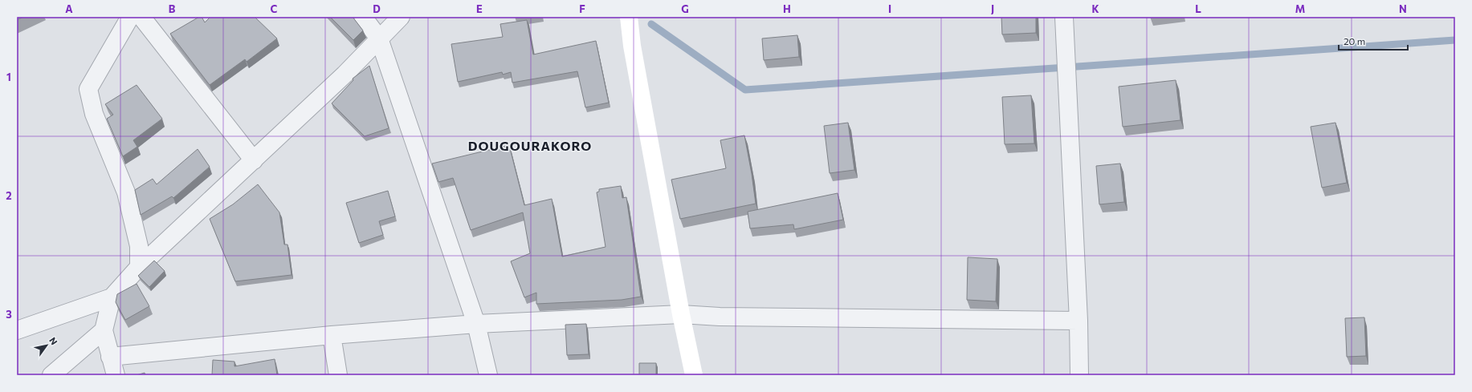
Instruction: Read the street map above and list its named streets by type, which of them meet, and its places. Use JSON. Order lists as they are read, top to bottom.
{
  "districts": ["DOUGOURAKORO"],
  "scale_bar": "20 m",
  "north": "top right",
  "grid": {
    "columns": [
      "A",
      "B",
      "C",
      "D",
      "E",
      "F",
      "G",
      "H",
      "I",
      "J",
      "K",
      "L",
      "M",
      "N"
    ],
    "rows": ["1", "2", "3"]
  }
}
